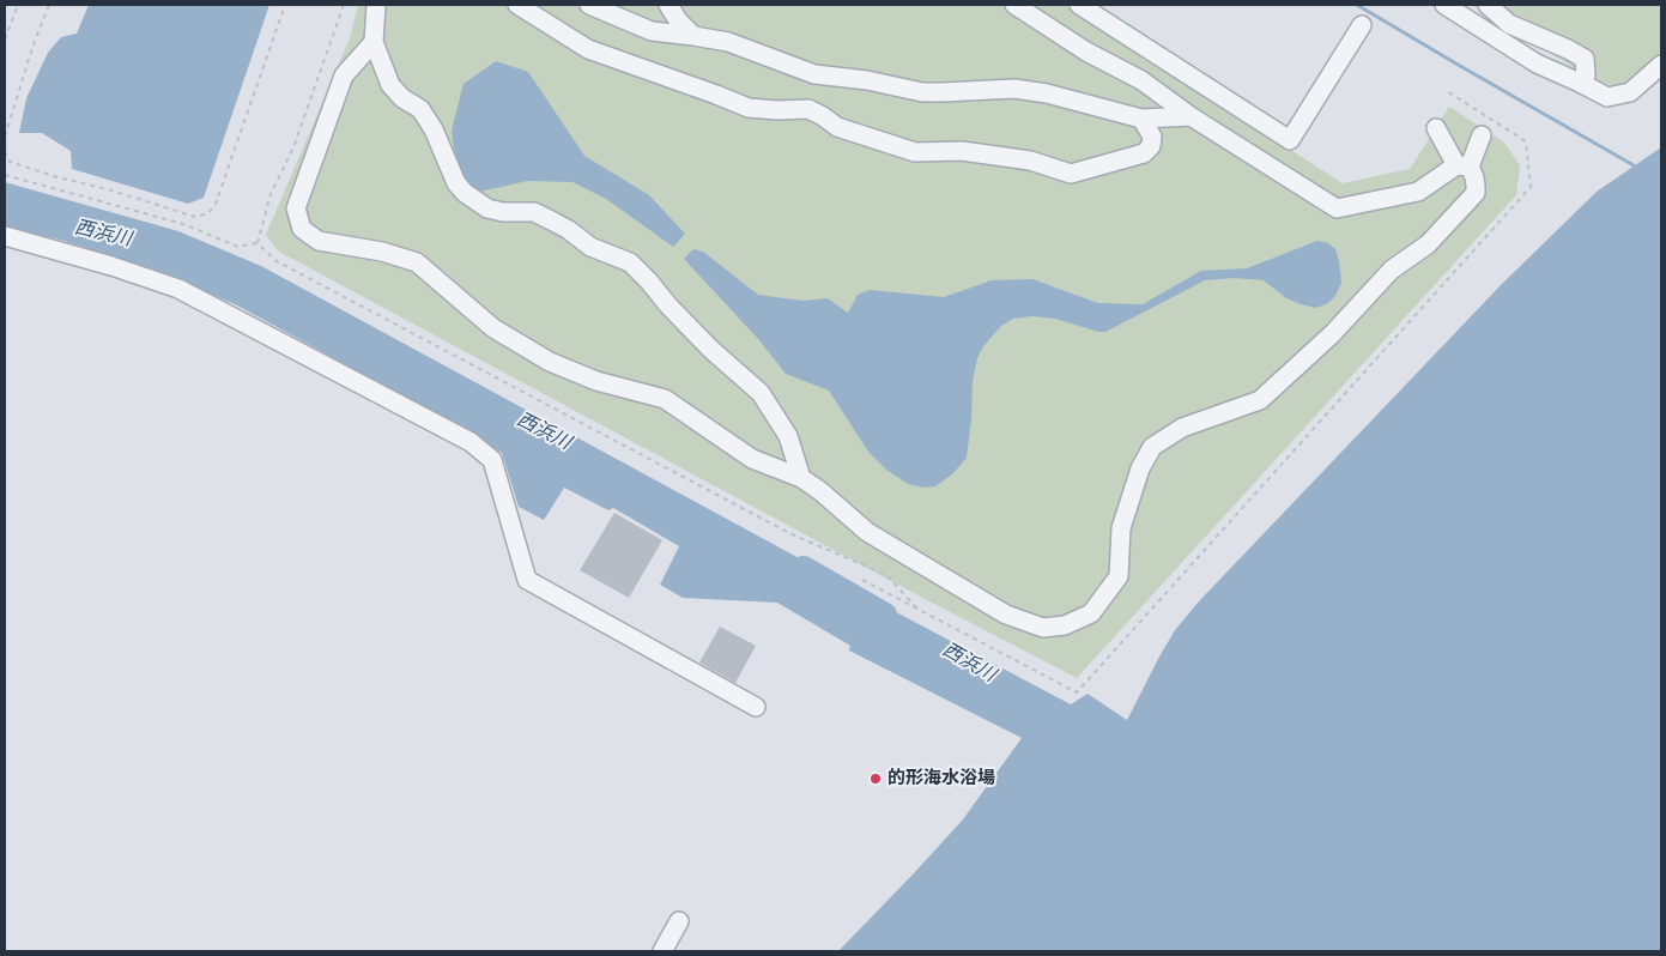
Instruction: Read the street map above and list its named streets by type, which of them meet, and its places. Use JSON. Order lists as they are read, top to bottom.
{
  "water": ["西浜川"],
  "places": ["的形海水浴場"]
}
